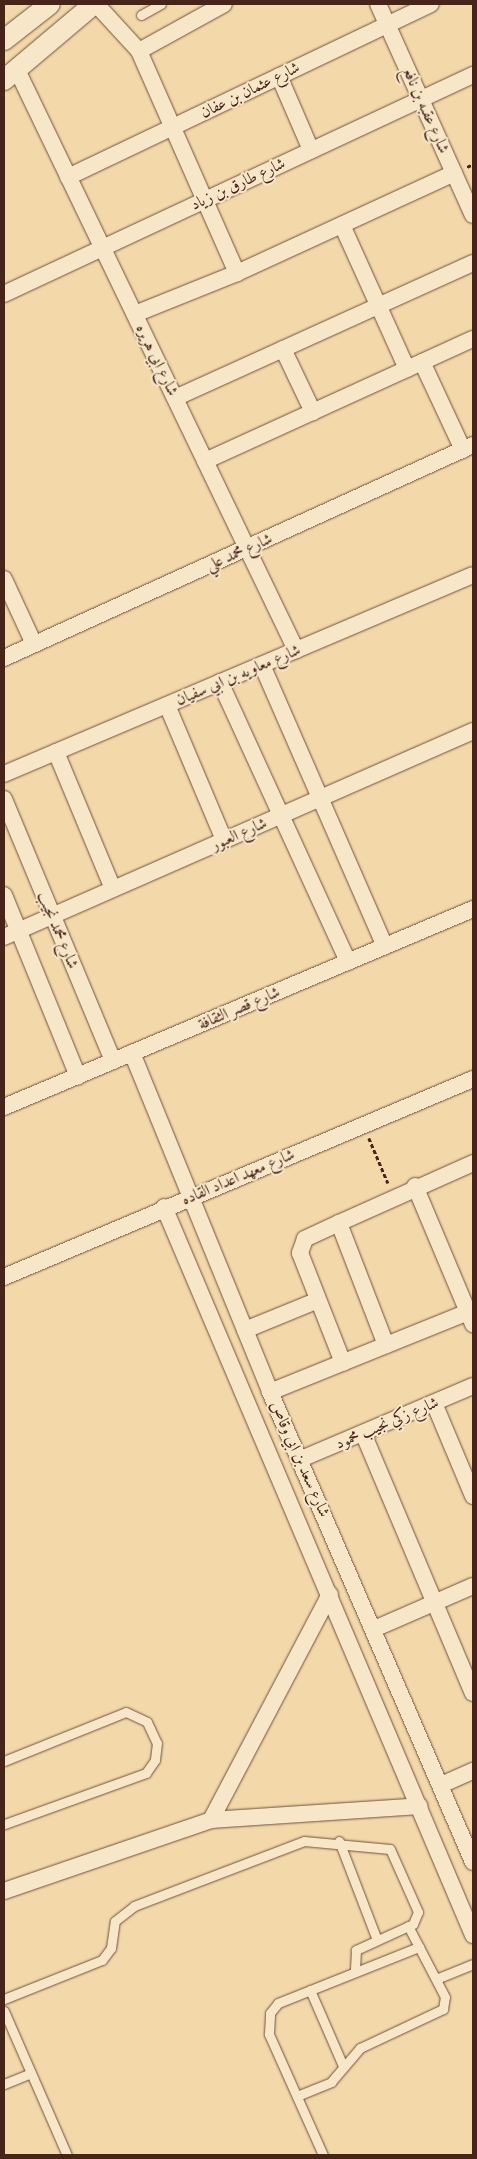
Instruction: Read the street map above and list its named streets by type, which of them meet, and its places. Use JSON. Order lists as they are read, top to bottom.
{
  "streets": {
    "street": [
      "شارع عثمان بن عفان",
      "شارع عقبه بن نافع",
      "شارع طارق بن زياد",
      "شارع ابي هريره",
      "شارع محمد علي",
      "شارع معاويه بن ابي سفيان",
      "شارع العبور",
      "شارع محمد نجيب",
      "شارع قصر الثقافة",
      "شارع معهد اعداد القاده",
      "شارع زكي نجيب محمود",
      "شارع سعد بن ابي وقاص"
    ]
  },
  "crossings": [
    ["شارع عثمان بن عفان", "شارع عقبه بن نافع"],
    ["شارع عثمان بن عفان", "شارع ابي هريره"],
    ["شارع عقبه بن نافع", "شارع طارق بن زياد"],
    ["شارع طارق بن زياد", "شارع ابي هريره"],
    ["شارع ابي هريره", "شارع محمد علي"],
    ["شارع ابي هريره", "شارع معاويه بن ابي سفيان"],
    ["شارع العبور", "شارع محمد نجيب"],
    ["شارع محمد نجيب", "شارع قصر الثقافة"],
    ["شارع قصر الثقافة", "شارع سعد بن ابي وقاص"],
    ["شارع معهد اعداد القاده", "شارع سعد بن ابي وقاص"],
    ["شارع زكي نجيب محمود", "شارع سعد بن ابي وقاص"]
  ]
}
